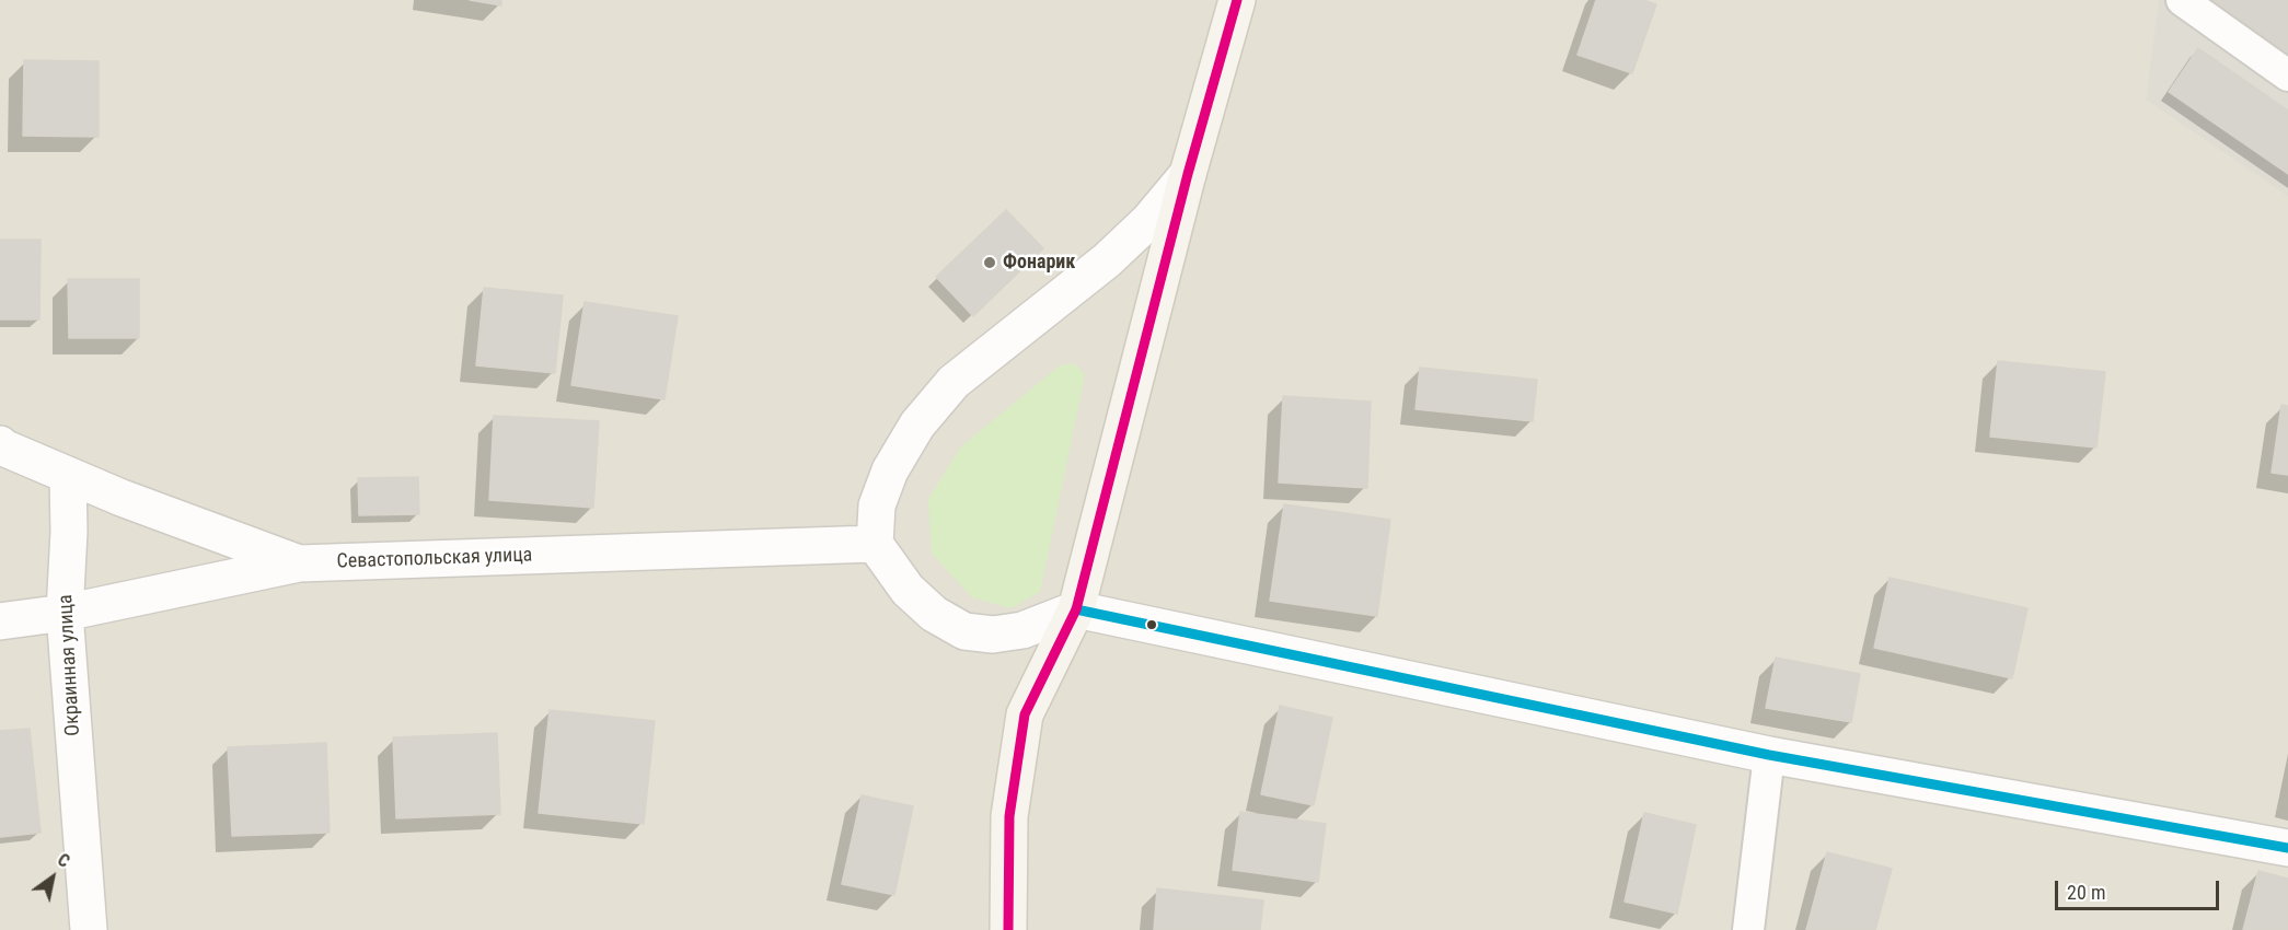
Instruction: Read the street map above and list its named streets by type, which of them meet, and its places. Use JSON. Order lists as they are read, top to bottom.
{
  "streets": {
    "street": ["Севастопольская улица", "Окраинная улица"]
  },
  "crossings": [
    ["Севастопольская улица", "Окраинная улица"]
  ],
  "places": ["Фонарик"],
  "scale_bar": "20 m",
  "north": "top right"
}
